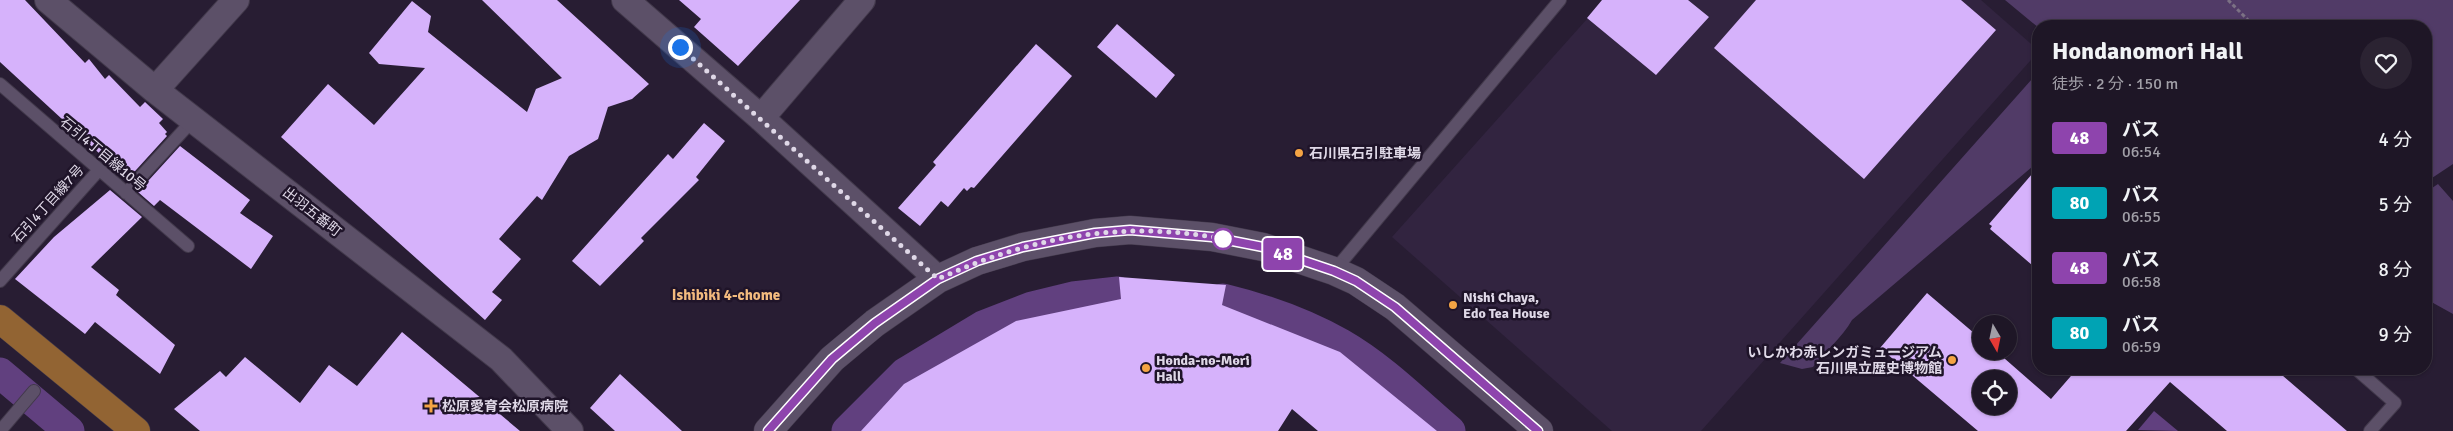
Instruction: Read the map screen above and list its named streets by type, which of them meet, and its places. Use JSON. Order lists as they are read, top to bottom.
{
  "streets": {
    "street": ["出羽五番町"],
    "lane": ["石引4丁目線10号", "石引4丁目線7号"]
  },
  "crossings": [
    ["石引4丁目線10号", "石引4丁目線7号"]
  ],
  "districts": ["Ishibiki 4-chome"],
  "places": {
    "other": [
      "石川県石引駐車場",
      "Nishi Chaya, Edo Tea House",
      "いしかわ赤レンガミュージアム 石川県立歴史博物館",
      "Honda-no-Mori Hall"
    ],
    "health": ["松原愛育会松原病院"]
  },
  "lines": ["bus line 48"],
  "north": "bottom",
  "page": {
    "on_map": "48",
    "heading": ["Hondanomori Hall", "徒歩 · 2 分 · 150 m"],
    "list": [
      {
        "mark": "48",
        "name": "バス",
        "note": "06:54",
        "value": "4 分"
      },
      {
        "mark": "80",
        "name": "バス",
        "note": "06:55",
        "value": "5 分"
      },
      {
        "mark": "48",
        "name": "バス",
        "note": "06:58",
        "value": "8 分"
      },
      {
        "mark": "80",
        "name": "バス",
        "note": "06:59",
        "value": "9 分"
      }
    ]
  }
}
